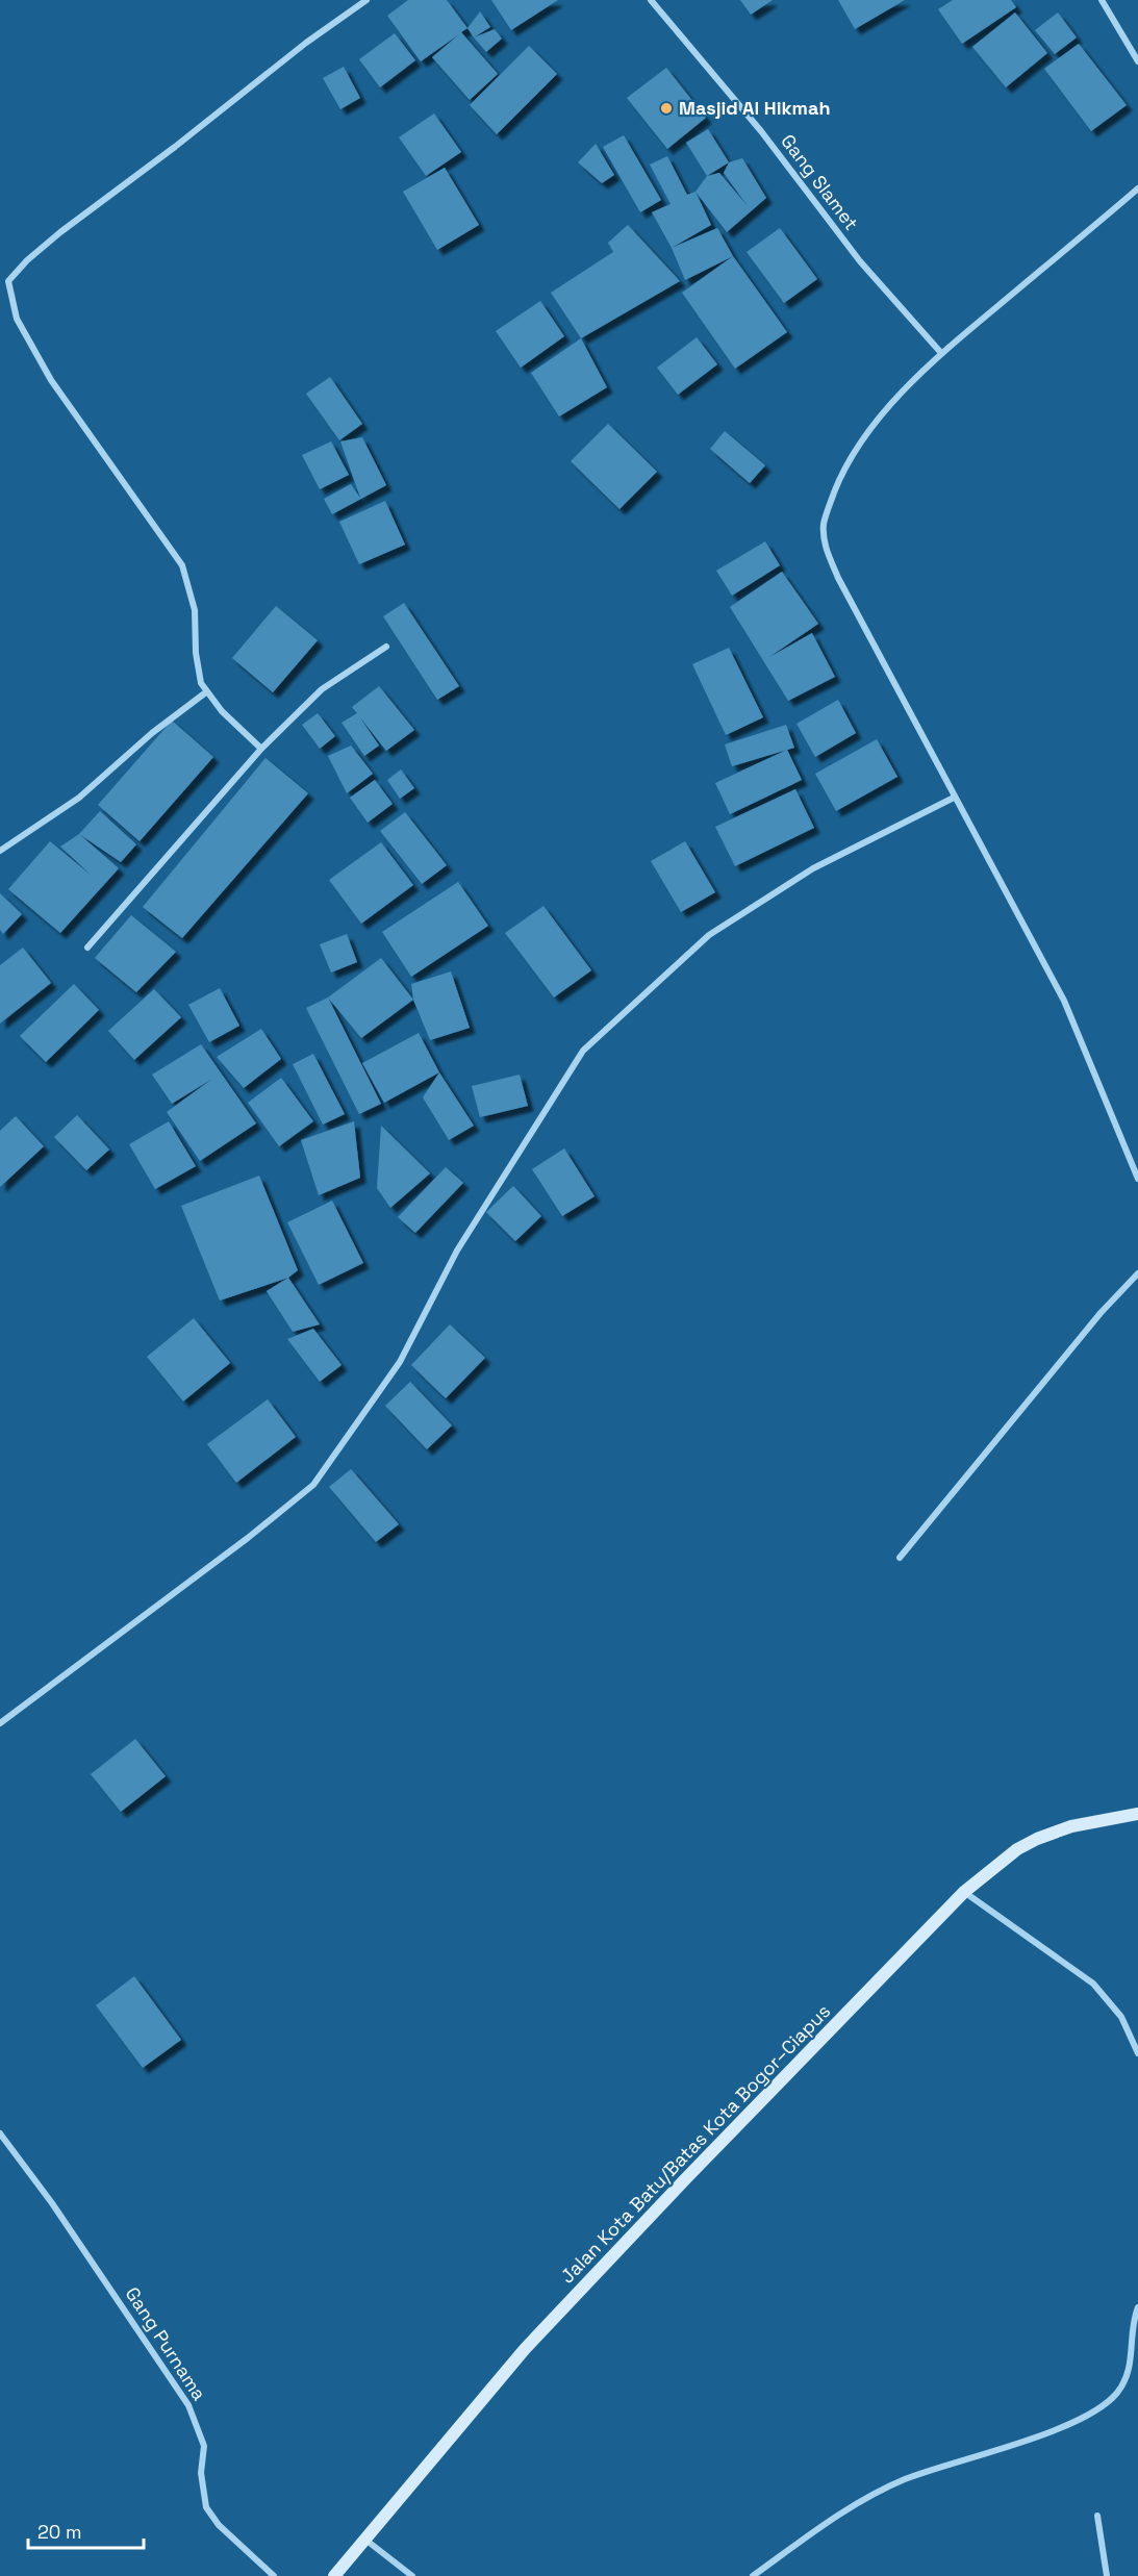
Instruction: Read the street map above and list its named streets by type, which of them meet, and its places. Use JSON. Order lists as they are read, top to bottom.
{
  "streets": {
    "main road": ["Jalan Kota Batu/Batas Kota Bogor–Ciapus"],
    "street": ["Gang Slamet", "Gang Purnama"]
  },
  "places": ["Masjid Al Hikmah"],
  "scale_bar": "20 m"
}
